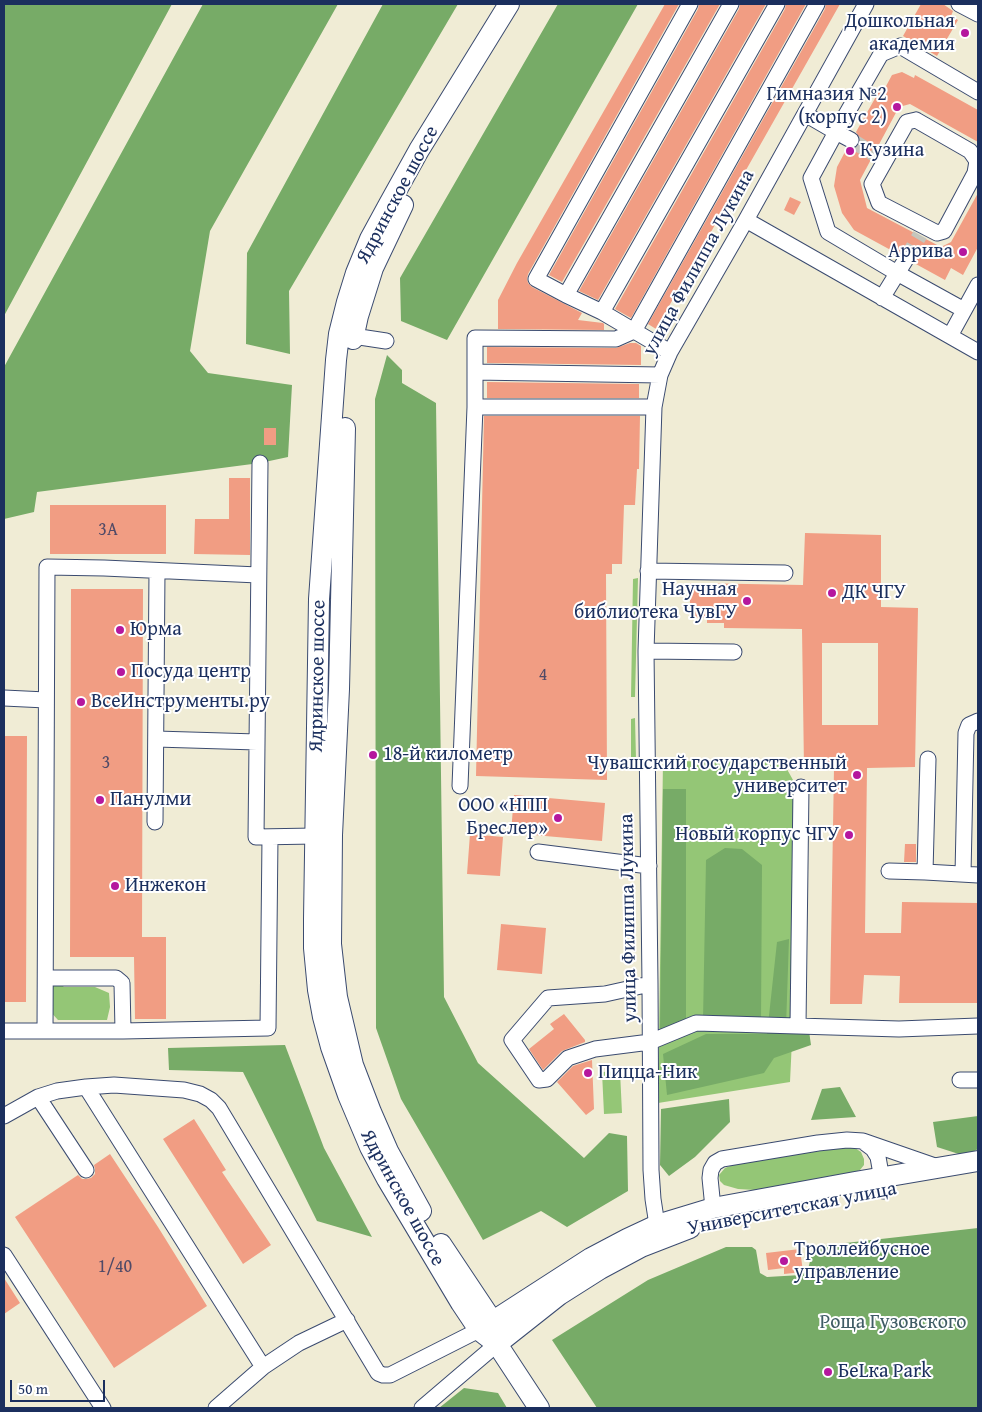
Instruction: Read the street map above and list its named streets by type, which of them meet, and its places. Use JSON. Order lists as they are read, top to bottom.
{
  "streets": {
    "main road": ["Ядринское шоссе", "Университетская улица"],
    "street": ["улица Филиппа Лукина"]
  },
  "crossings": [
    ["Ядринское шоссе", "Университетская улица"],
    ["улица Филиппа Лукина", "Университетская улица"]
  ],
  "parks": ["Роща Гузовского"],
  "places": [
    "Дошкольная академия",
    "Гимназия №2 (корпус 2)",
    "Кузина",
    "Аррива",
    "ДК ЧГУ",
    "Научная библиотека ЧувГУ",
    "Юрма",
    "Посуда центр",
    "ВсеИнструменты.ру",
    "18-й километр",
    "Чувашский государственный университет",
    "Панулми",
    "ООО «НПП Бреслер»",
    "Новый корпус ЧГУ",
    "Инжекон",
    "Пицца-Ник",
    "Троллейбусное управление",
    "БeLка Park"
  ],
  "house_numbers": [
    "3А",
    "4",
    "3",
    "1/40"
  ],
  "scale_bar": "50 m"
}
